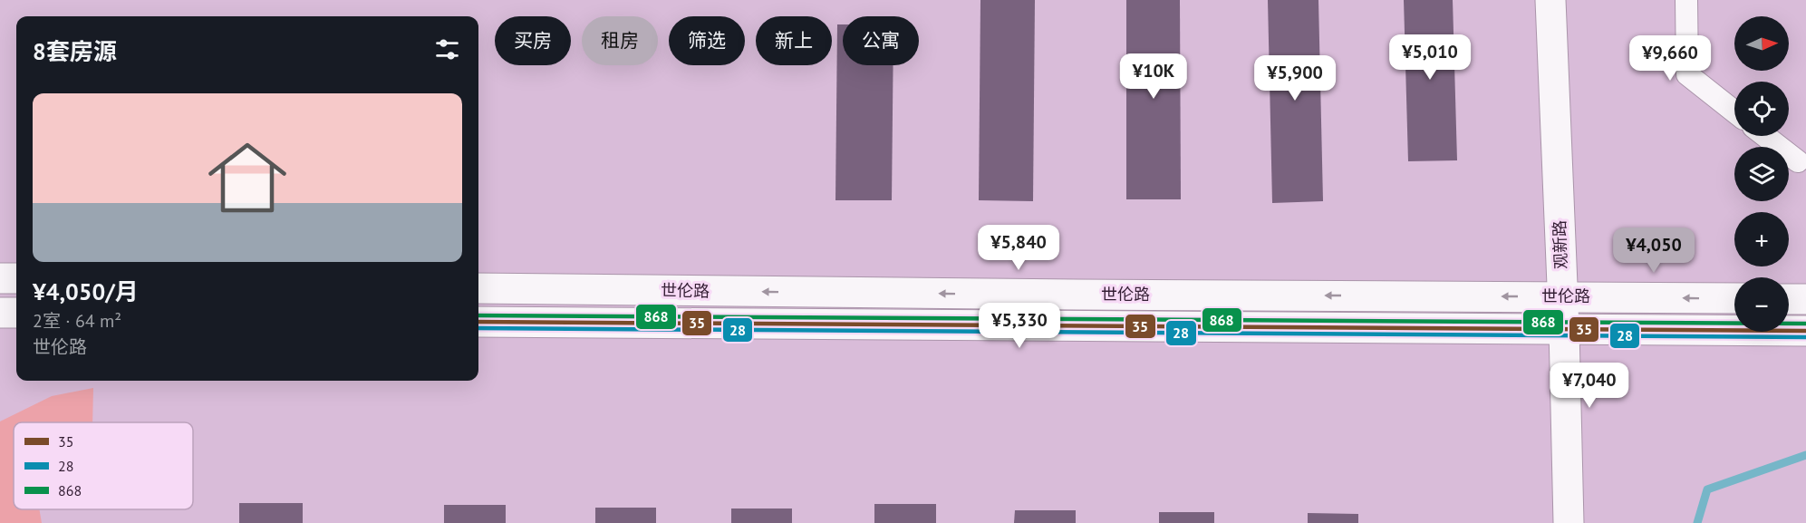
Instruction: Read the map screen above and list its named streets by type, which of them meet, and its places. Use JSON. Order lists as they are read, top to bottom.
{
  "streets": {
    "main road": ["观新路", "世伦路"]
  },
  "crossings": [
    ["观新路", "世伦路"]
  ],
  "lines": ["transit line 868", "transit line 35", "transit line 28"],
  "legend": ["35", "28", "868"],
  "north": "right",
  "page": {
    "map_buttons": ["+", "−"],
    "chip": [
      "买房",
      "租房",
      "筛选",
      "新上",
      "公寓"
    ],
    "heading": "8套房源",
    "price": [
      "¥5,010",
      "¥9,660",
      "¥10K",
      "¥5,900",
      "¥5,840",
      "¥4,050",
      "¥5,330",
      "¥7,040"
    ],
    "list": [
      {
        "name": "¥4,050/月",
        "note": "2室 · 64 m² · 世伦路"
      }
    ]
  }
}
